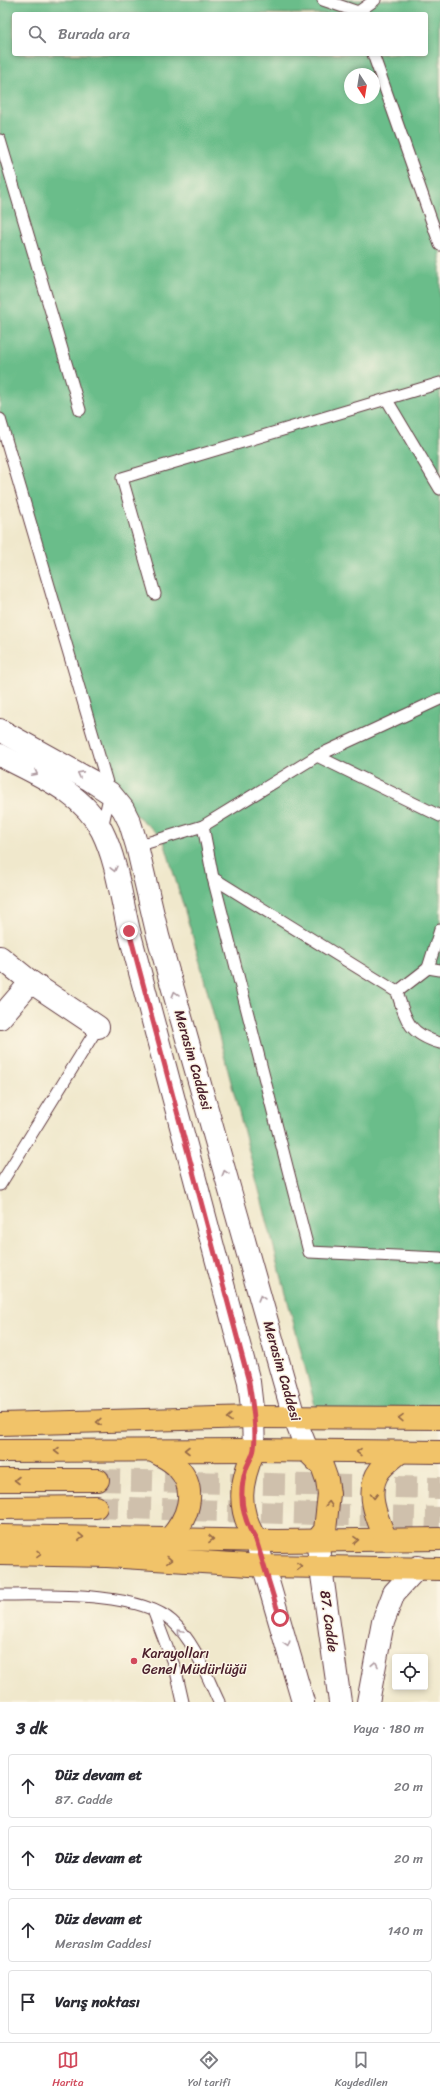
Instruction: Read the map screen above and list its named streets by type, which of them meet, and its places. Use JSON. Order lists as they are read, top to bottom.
{
  "streets": {
    "street": ["Merasim Caddesi", "87. Cadde"]
  },
  "crossings": [
    ["Merasim Caddesi", "87. Cadde"]
  ],
  "places": ["Karayolları Genel Müdürlüğü"],
  "north": "bottom",
  "page": {
    "search": "Burada ara",
    "heading": ["3 dk", "Yaya · 180 m"],
    "list": [
      ["Düz devam et", "87. Cadde", "20 m"],
      ["Düz devam et", "20 m"],
      ["Düz devam et", "Merasim Caddesi", "140 m"],
      "Varış noktası"
    ],
    "nav": ["Harita", "Yol tarifi", "Kaydedilen"]
  }
}
